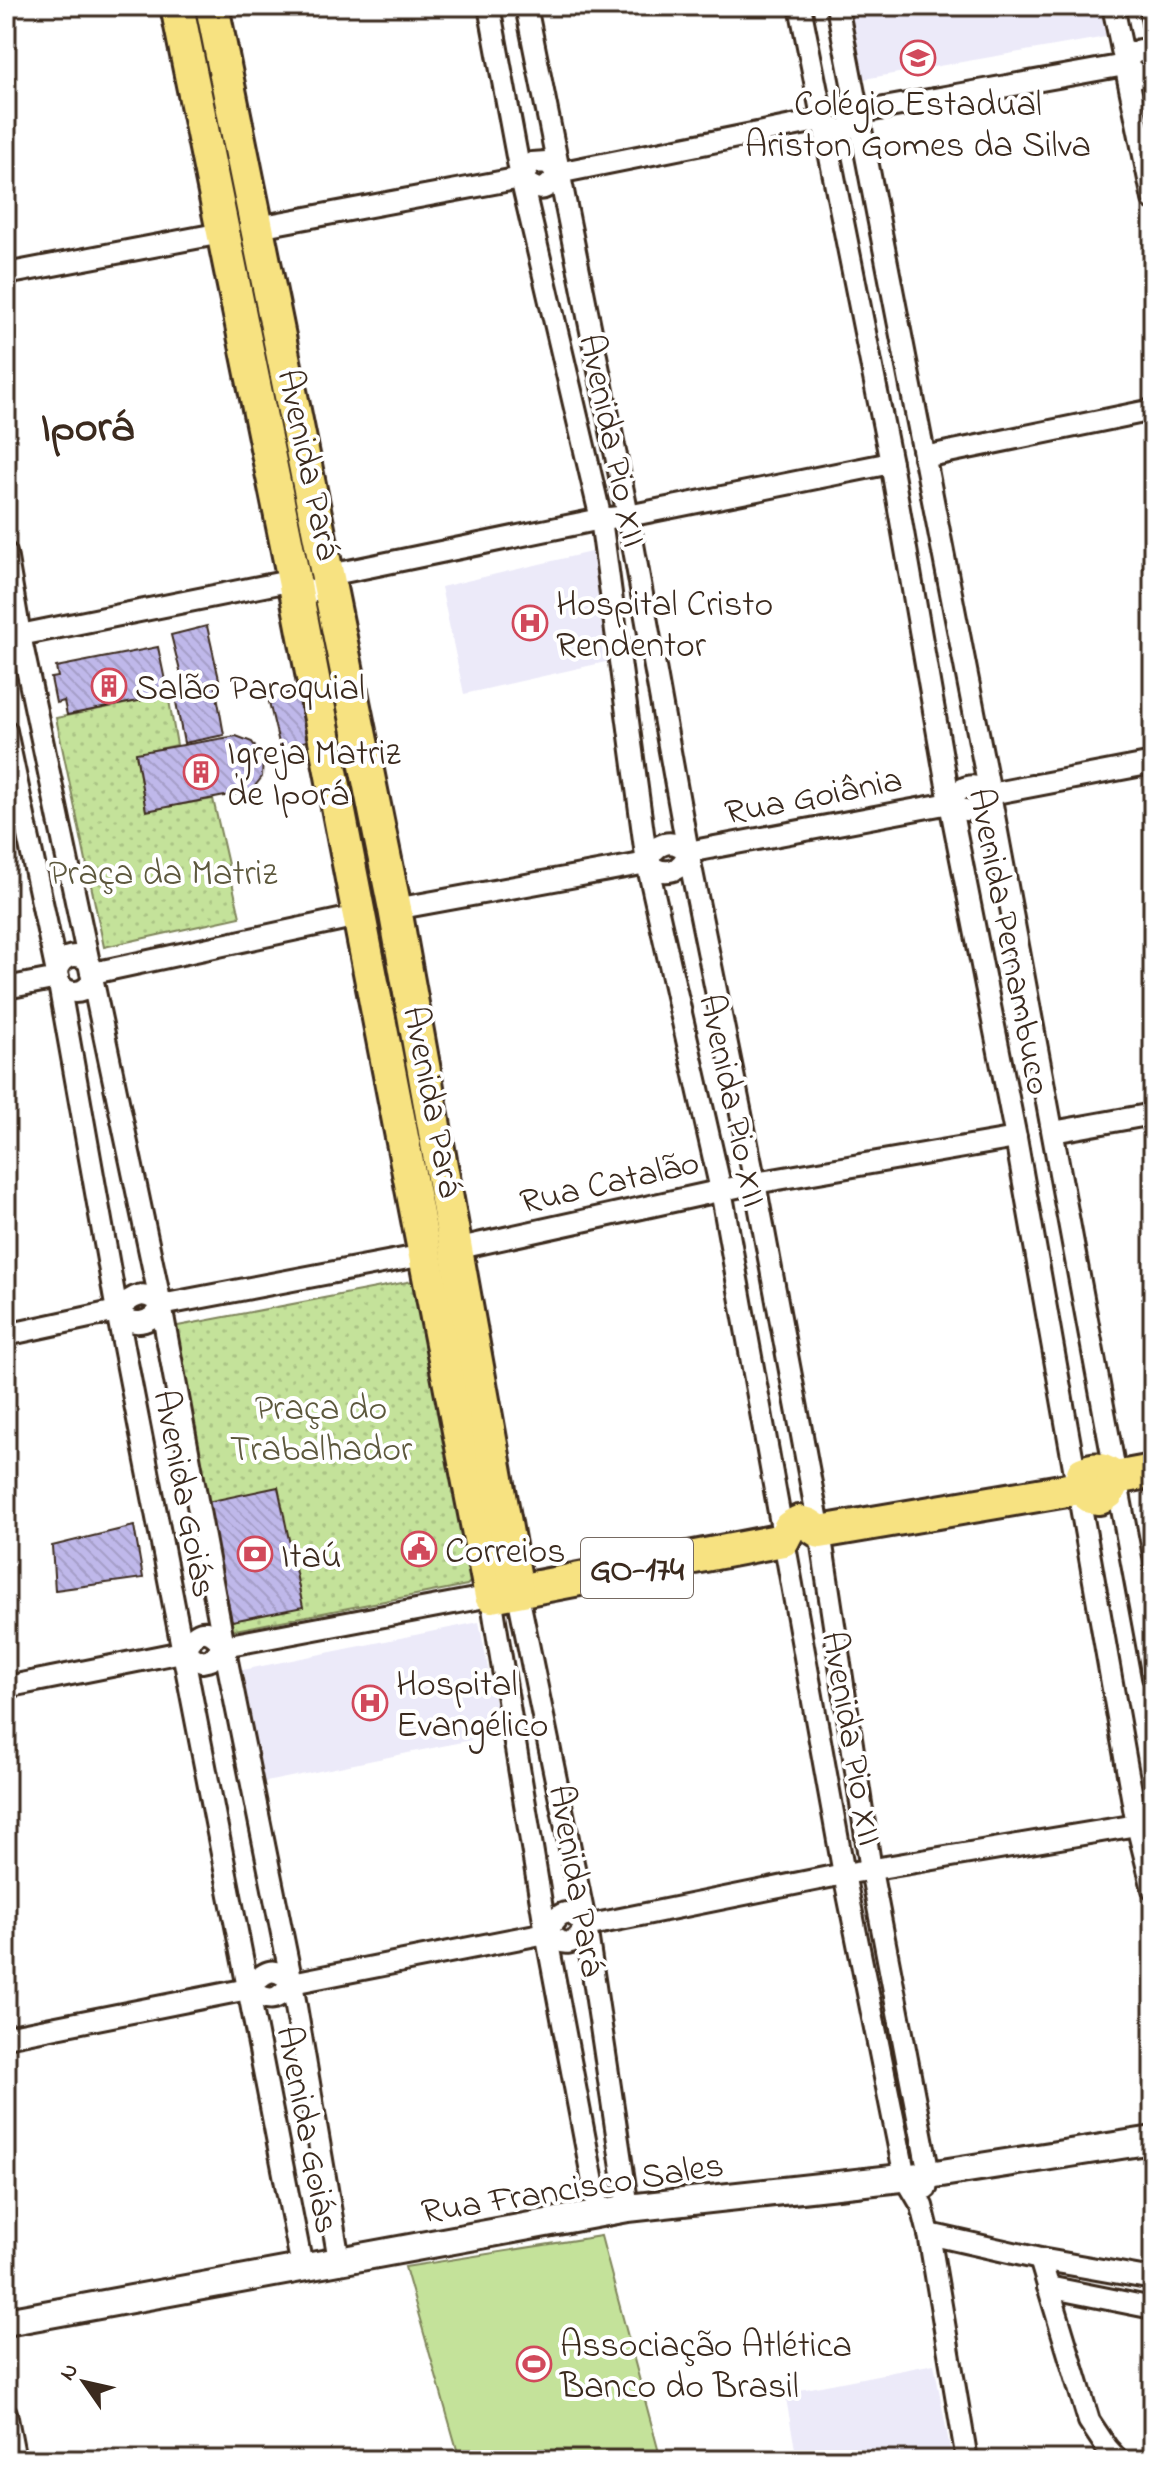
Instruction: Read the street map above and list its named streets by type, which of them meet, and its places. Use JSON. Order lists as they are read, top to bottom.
{
  "streets": {
    "main road": ["Avenida Pará", "GO-174"],
    "street": [
      "Avenida Pio XII",
      "Rua Goiânia",
      "Avenida Pernambuco",
      "Rua Catalão",
      "Avenida Goiás",
      "Rua Francisco Sales"
    ]
  },
  "crossings": [
    ["Avenida Pio XII", "Rua Goiânia"],
    ["Avenida Pio XII", "Rua Catalão"],
    ["Avenida Pio XII", "GO-174"],
    ["Avenida Pio XII", "Rua Francisco Sales"],
    ["Avenida Pará", "Rua Goiânia"],
    ["Avenida Pará", "Rua Catalão"],
    ["Avenida Pará", "GO-174"],
    ["Avenida Pará", "Rua Francisco Sales"],
    ["Rua Goiânia", "Avenida Pernambuco"],
    ["Rua Goiânia", "Avenida Goiás"],
    ["Avenida Pernambuco", "Rua Catalão"],
    ["Avenida Pernambuco", "GO-174"],
    ["Rua Catalão", "Avenida Goiás"],
    ["Avenida Goiás", "Rua Francisco Sales"]
  ],
  "districts": ["Iporá"],
  "parks": ["Praça da Matriz", "Praça do Trabalhador"],
  "places": {
    "school or university": ["Colégio Estadual Ariston Gomes da Silva"],
    "hospital": ["Hospital Cristo Rendentor", "Hospital Evangélico"],
    "building": ["Salão Paroquial", "Igreja Matriz de Iporá"],
    "public building": ["Correios"],
    "bank": ["Itaú"],
    "sports": ["Associação Atlética Banco do Brasil"]
  },
  "north": "top left"
}
